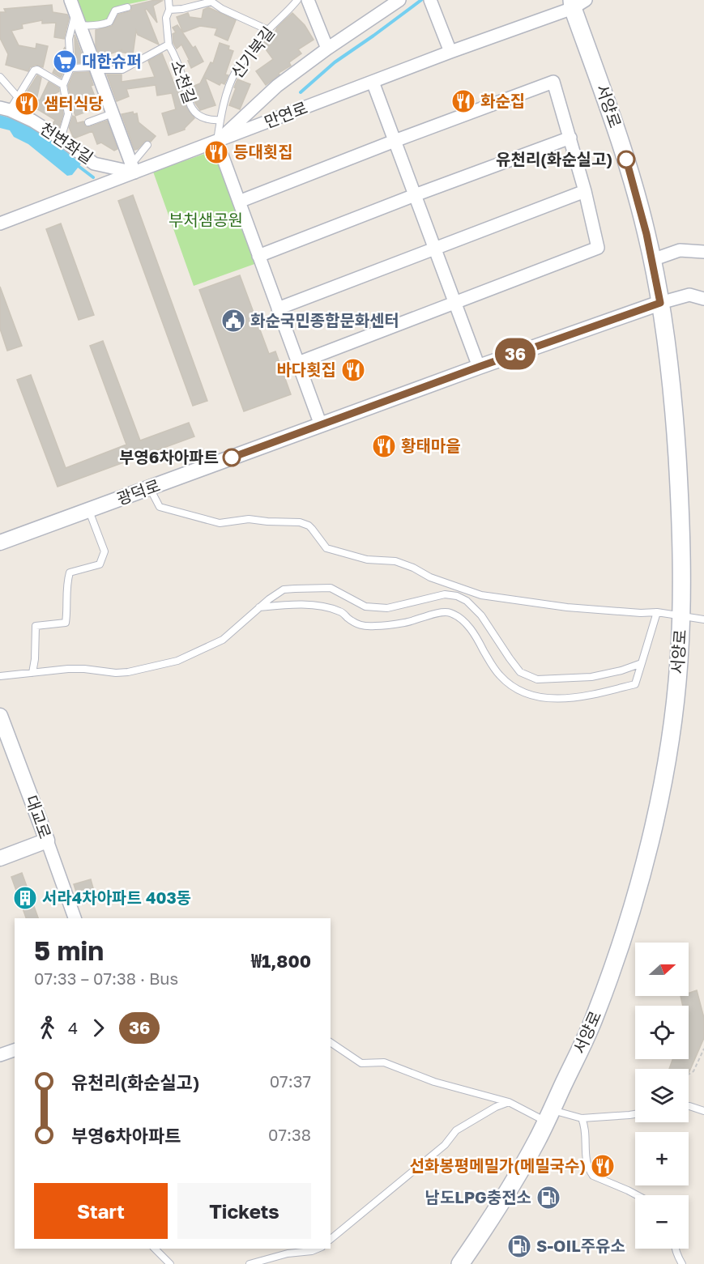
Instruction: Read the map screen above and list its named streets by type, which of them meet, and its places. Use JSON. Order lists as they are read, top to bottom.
{
  "streets": {
    "main road": ["서양로"],
    "street": [
      "만연로",
      "천변좌길",
      "광덕로",
      "대교로"
    ],
    "lane": ["신기북길", "소천길"]
  },
  "crossings": [
    ["신기북길", "소천길"],
    ["신기북길", "만연로"],
    ["서양로", "만연로"],
    ["서양로", "광덕로"],
    ["만연로", "천변좌길"]
  ],
  "parks": ["부처샘공원"],
  "places": {
    "supermarket": ["대한슈퍼"],
    "restaurant": [
      "화순집",
      "샘터식당",
      "등대횟집",
      "바다횟집",
      "황태마을",
      "선화봉평메밀가(메밀국수)"
    ],
    "other": ["유천리(화순실고)", "부영6차아파트"],
    "public building": ["화순국민종합문화센터"],
    "building": ["서라4차아파트 403동"],
    "fuel station": ["남도LPG충전소", "S-OIL주유소"]
  },
  "lines": ["bus line 36"],
  "north": "right",
  "page": {
    "on_map": "36",
    "heading": ["5 min", "07:33 – 07:38 · Bus", "₩1,800"],
    "map_buttons": ["+", "−"],
    "legs": ["4", "36"],
    "list": [
      {
        "name": "유천리(화순실고)",
        "value": "07:37"
      },
      {
        "name": "부영6차아파트",
        "value": "07:38"
      }
    ],
    "buttons": ["Start", "Tickets"]
  }
}
